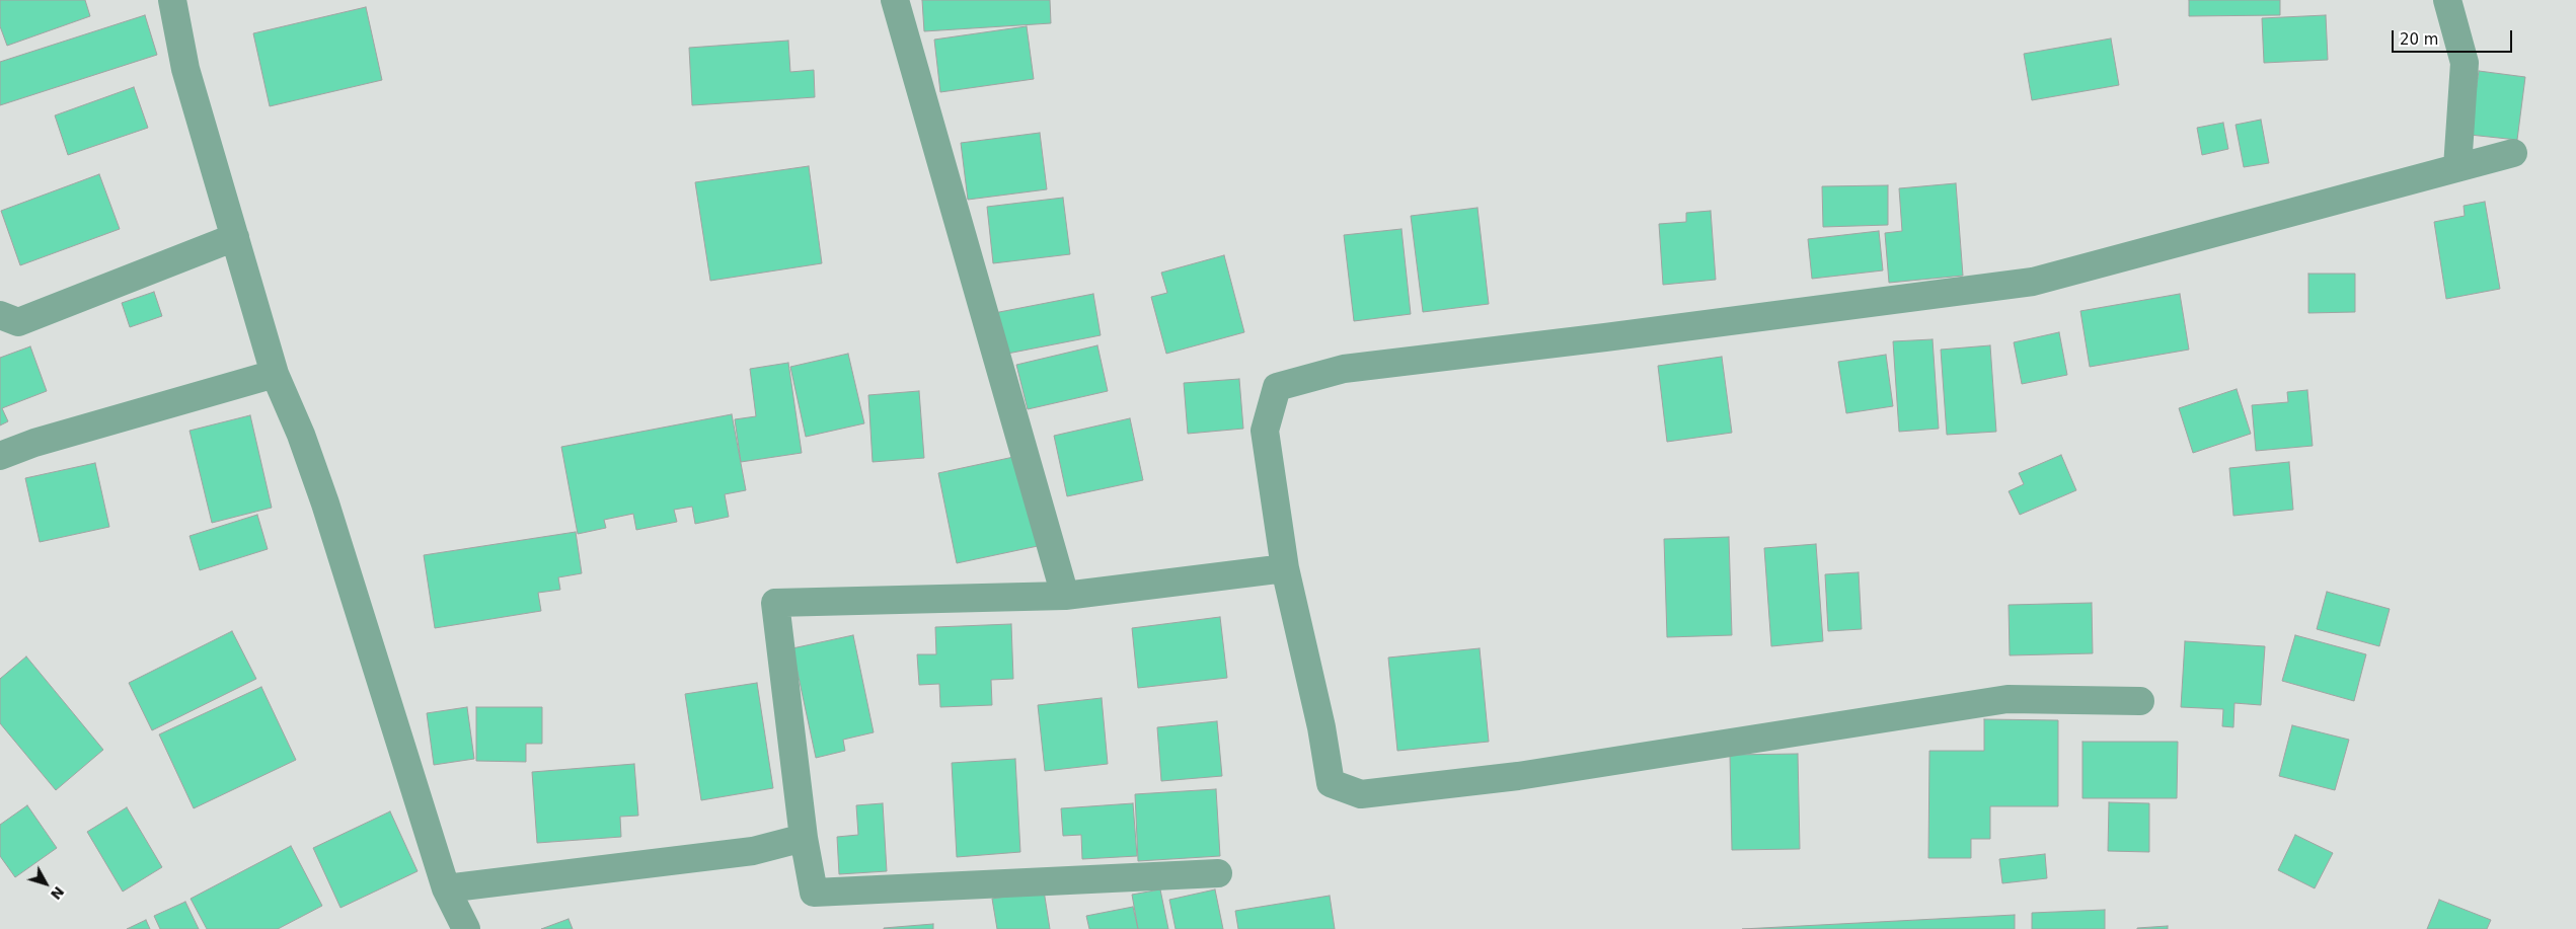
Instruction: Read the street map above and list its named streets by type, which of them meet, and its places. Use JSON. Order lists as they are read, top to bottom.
{
  "scale_bar": "20 m",
  "north": "bottom right"
}
